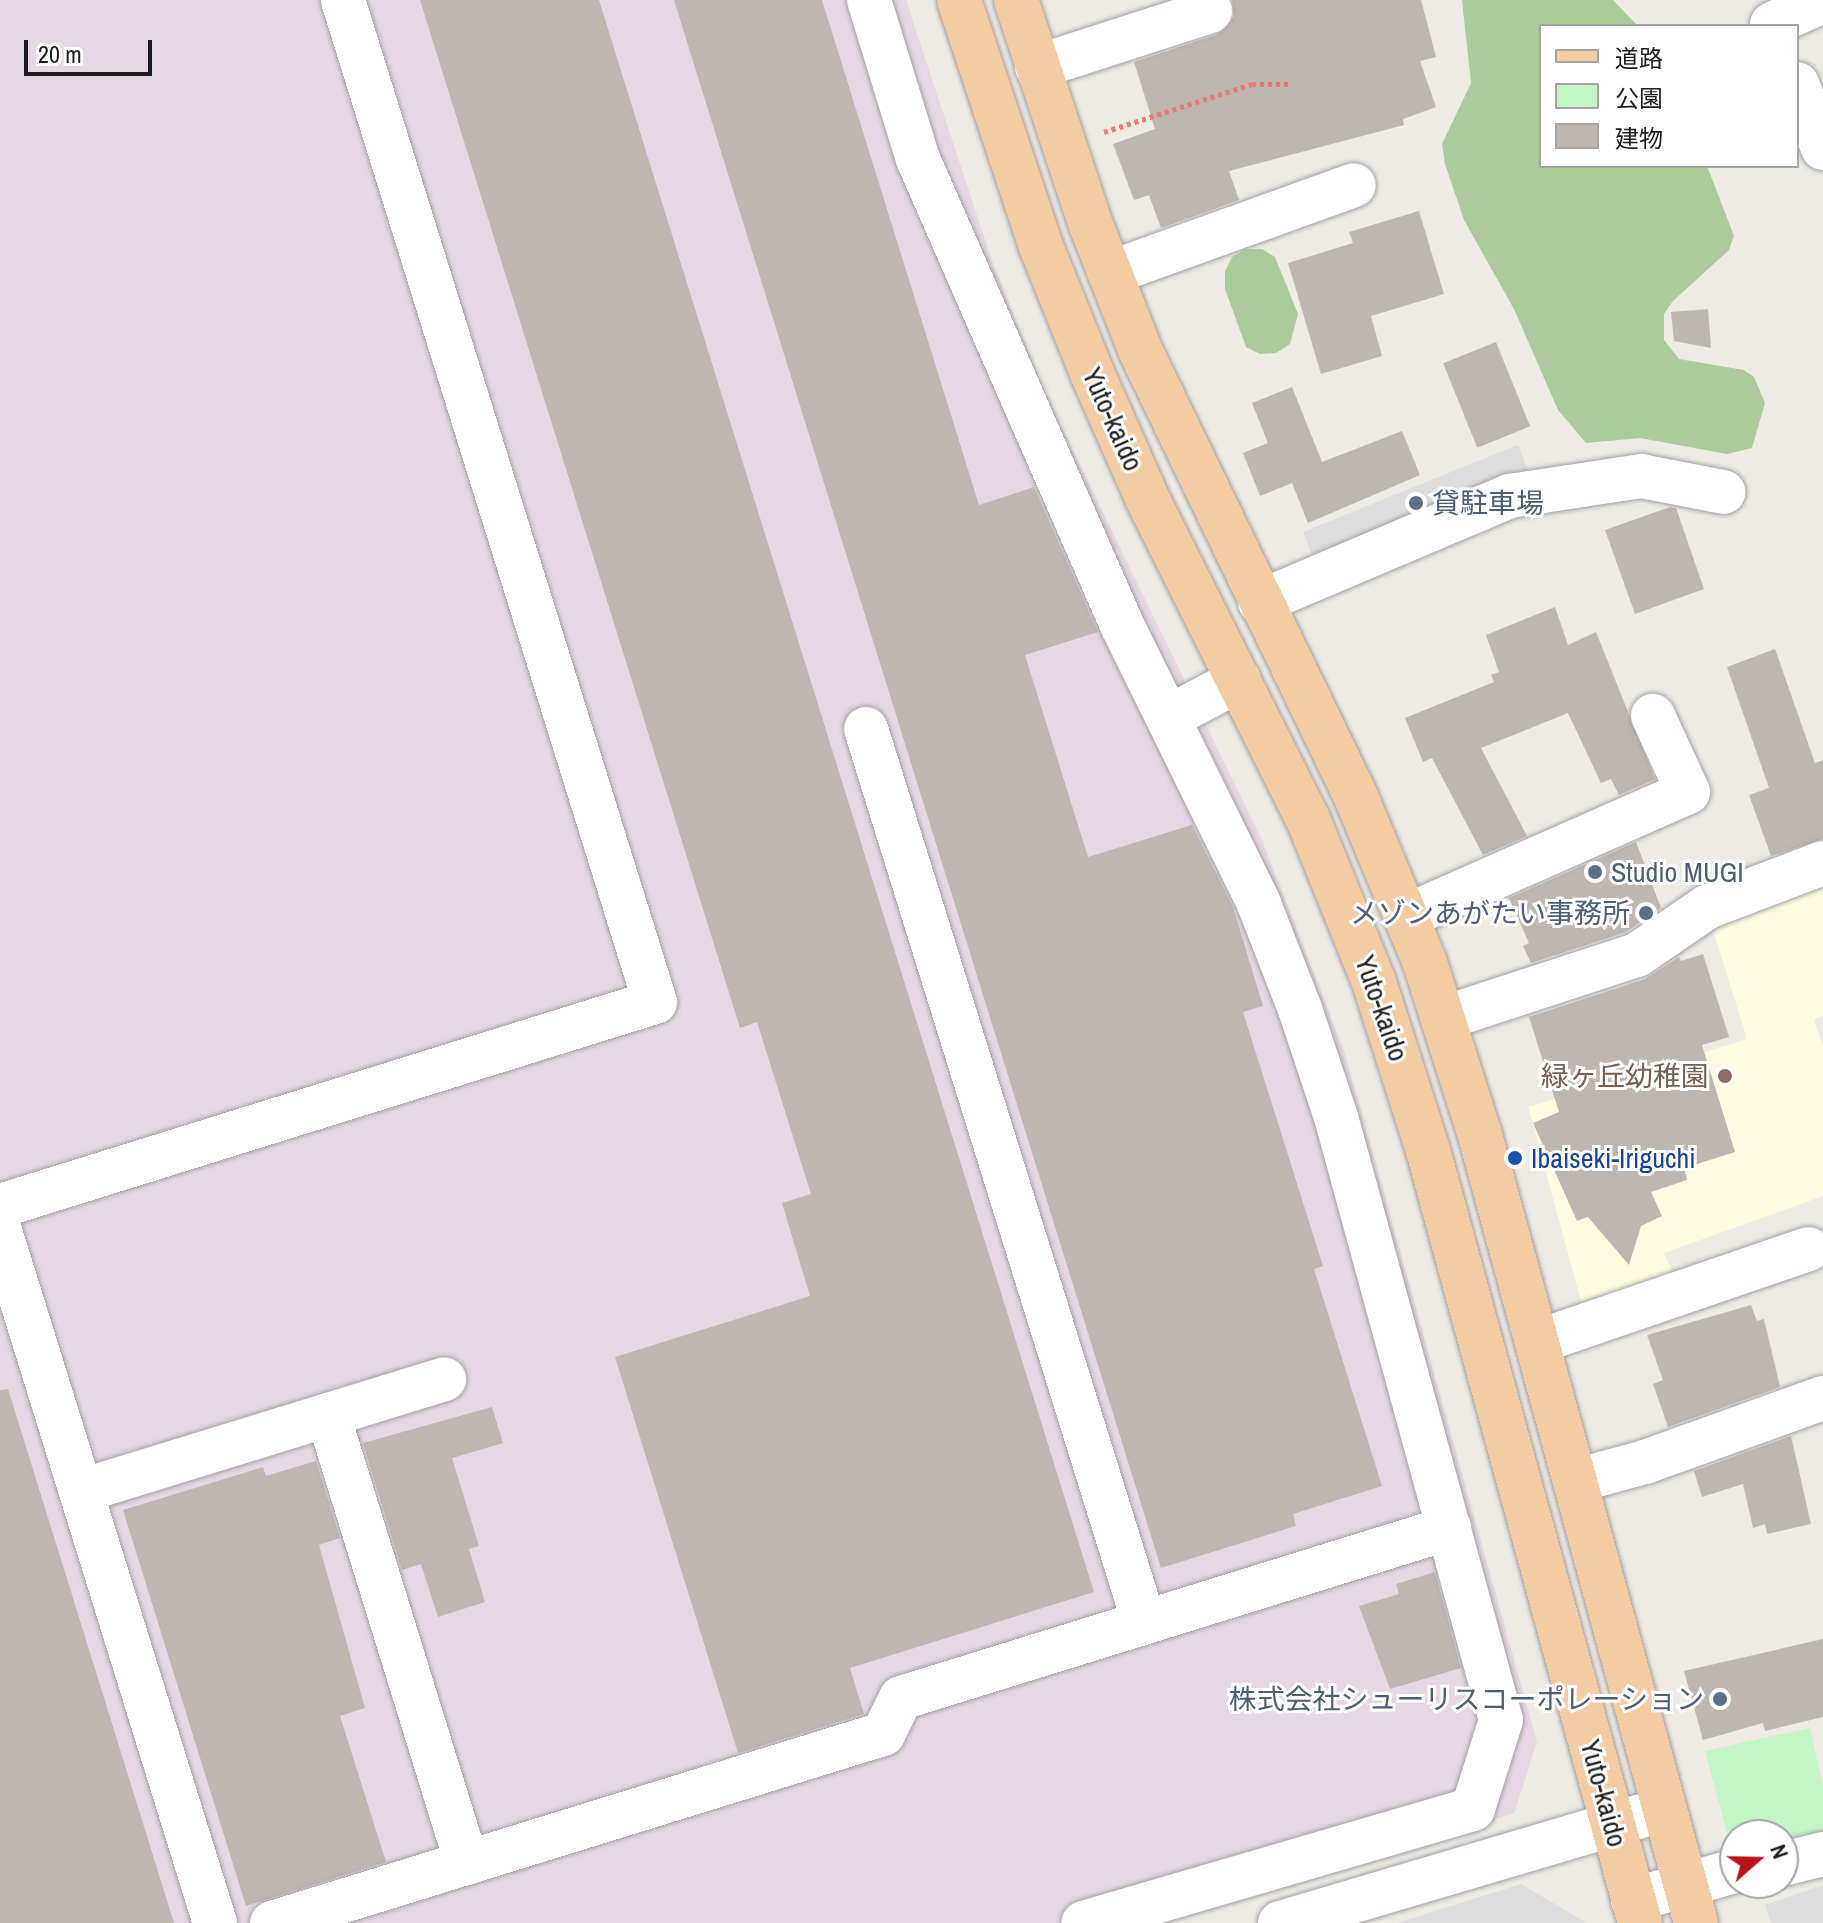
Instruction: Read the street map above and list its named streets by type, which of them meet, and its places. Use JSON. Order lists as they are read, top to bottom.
{
  "streets": {
    "main road": ["Yuto-kaido"]
  },
  "places": [
    "貸駐車場",
    "Studio MUGI",
    "メゾンあがたい事務所",
    "緑ヶ丘幼稚園",
    "Ibaiseki-Iriguchi",
    "株式会社シューリスコーポレーション"
  ],
  "legend": ["道路", "公園", "建物"],
  "scale_bar": "20 m",
  "north": "right"
}
